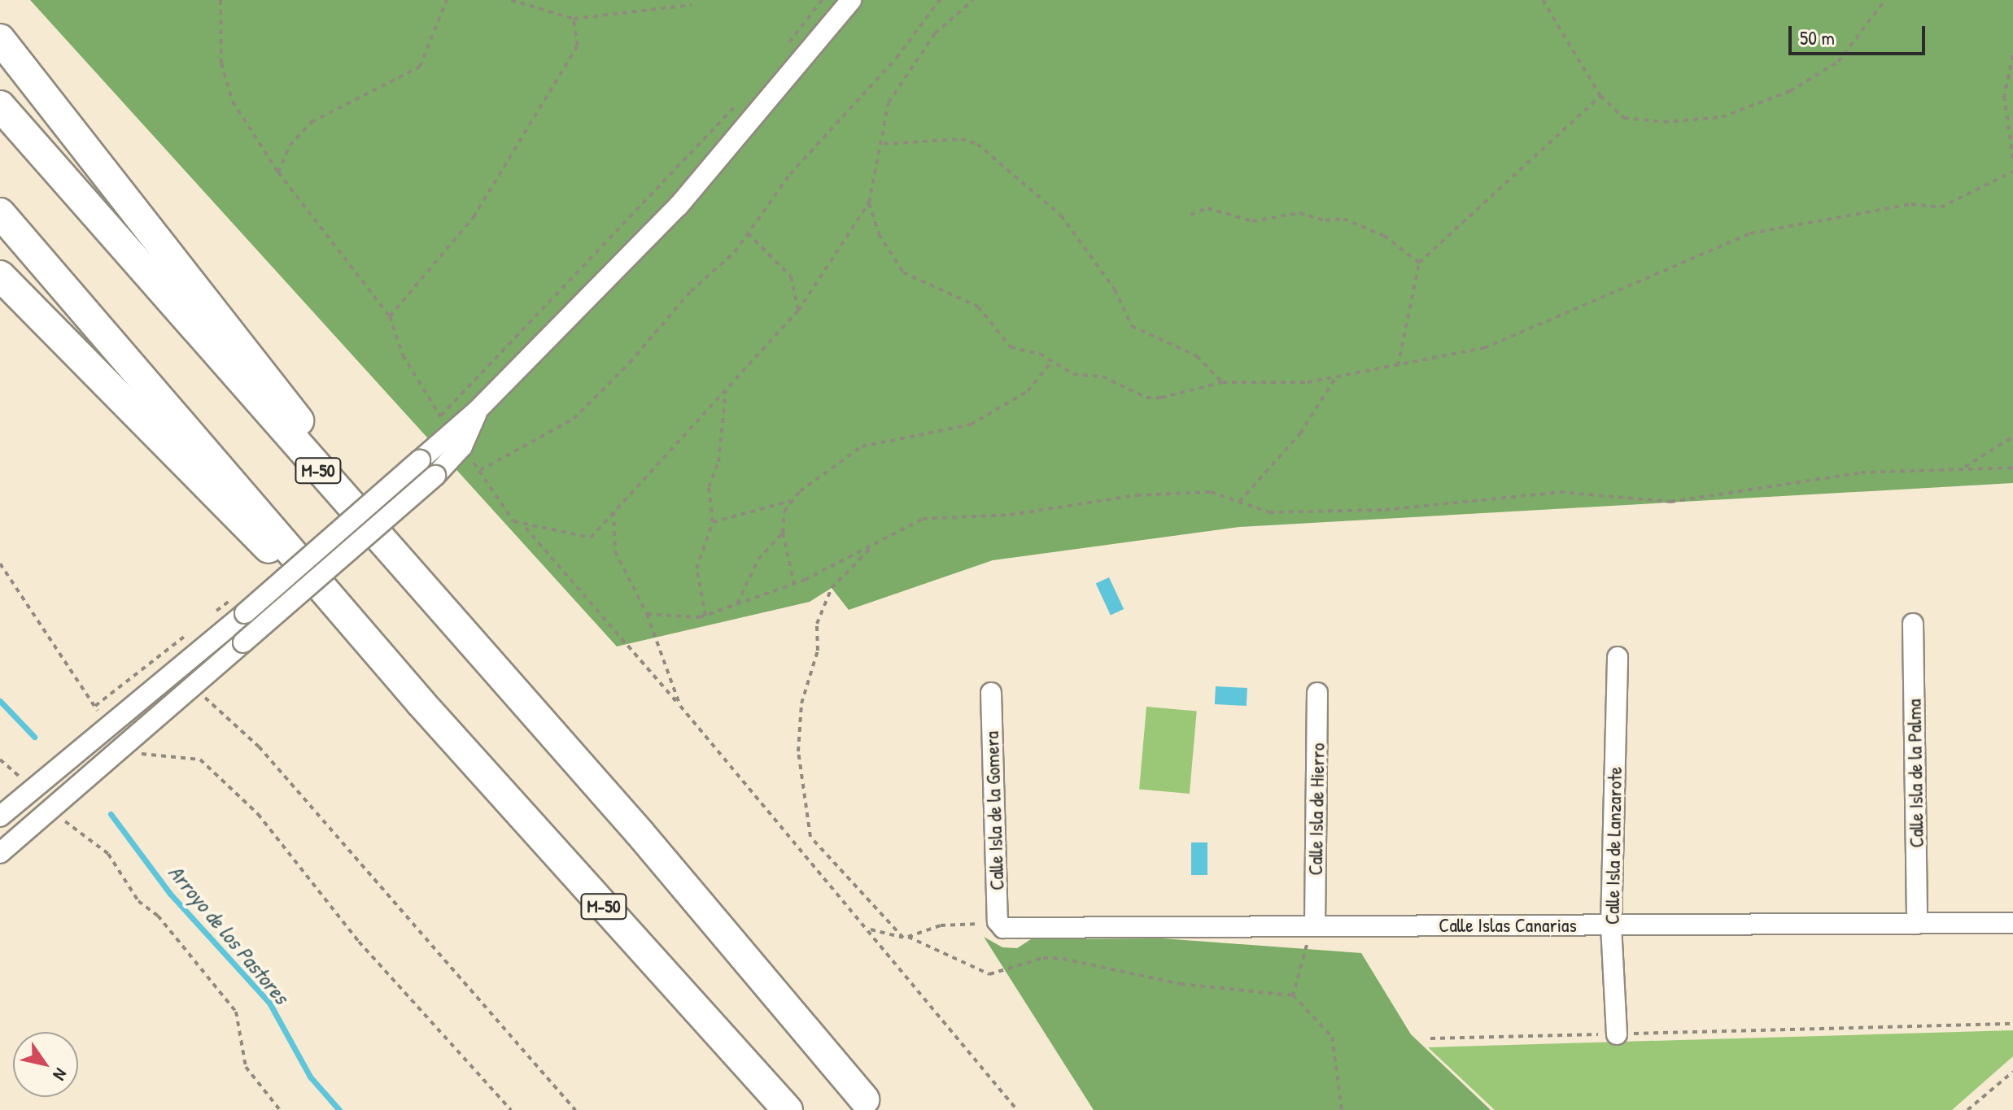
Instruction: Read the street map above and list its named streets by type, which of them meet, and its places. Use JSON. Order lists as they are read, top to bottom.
{
  "streets": {
    "highway": ["M-50"],
    "street": [
      "Calle Isla de la Palma",
      "Calle Isla de Hierro",
      "Calle Isla de la Gomera",
      "Calle Isla de Lanzarote",
      "Calle Islas Canarias"
    ]
  },
  "crossings": [
    ["Calle Isla de la Palma", "Calle Islas Canarias"],
    ["Calle Isla de Hierro", "Calle Islas Canarias"],
    ["Calle Isla de la Gomera", "Calle Islas Canarias"],
    ["Calle Isla de Lanzarote", "Calle Islas Canarias"]
  ],
  "water": ["Arroyo de los Pastores"],
  "scale_bar": "50 m",
  "north": "bottom right"
}
